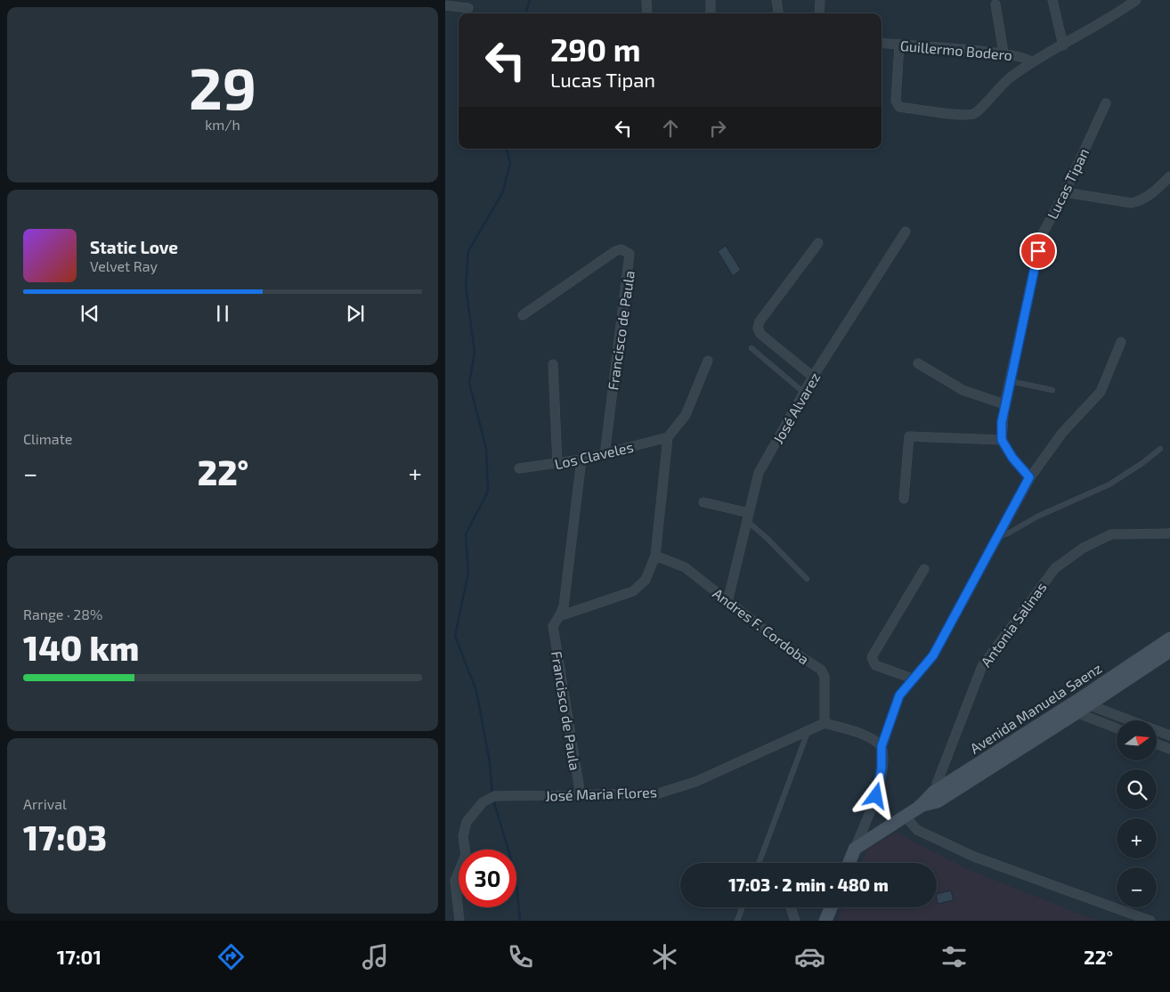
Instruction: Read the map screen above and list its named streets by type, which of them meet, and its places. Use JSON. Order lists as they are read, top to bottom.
{
  "streets": {
    "street": [
      "Guillermo Bodero",
      "Lucas Tipan",
      "Francisco de Paula",
      "José Alvarez",
      "Los Claveles",
      "Antonia Salinas",
      "Andres F. Cordoba",
      "Avenida Manuela Saenz",
      "José Maria Flores"
    ]
  },
  "crossings": [
    ["Francisco de Paula", "Los Claveles"],
    ["Francisco de Paula", "José Maria Flores"],
    ["José Alvarez", "Andres F. Cordoba"],
    ["Antonia Salinas", "Avenida Manuela Saenz"],
    ["Andres F. Cordoba", "José Maria Flores"]
  ],
  "north": "right",
  "page": {
    "tile": [
      ["29", "km/h"],
      "Climate",
      ["Range · 28%", "140 km"],
      ["Arrival", "17:03"]
    ],
    "turn": ["290 m", "Lucas Tipan"],
    "song": ["Static Love", "Velvet Ray"],
    "heat": ["−", "22°", "+"],
    "map_buttons": ["+", "−"],
    "limit": "30",
    "trip": "17:03 · 2 min · 480 m",
    "tabs": ["17:01", "22°"]
  }
}
